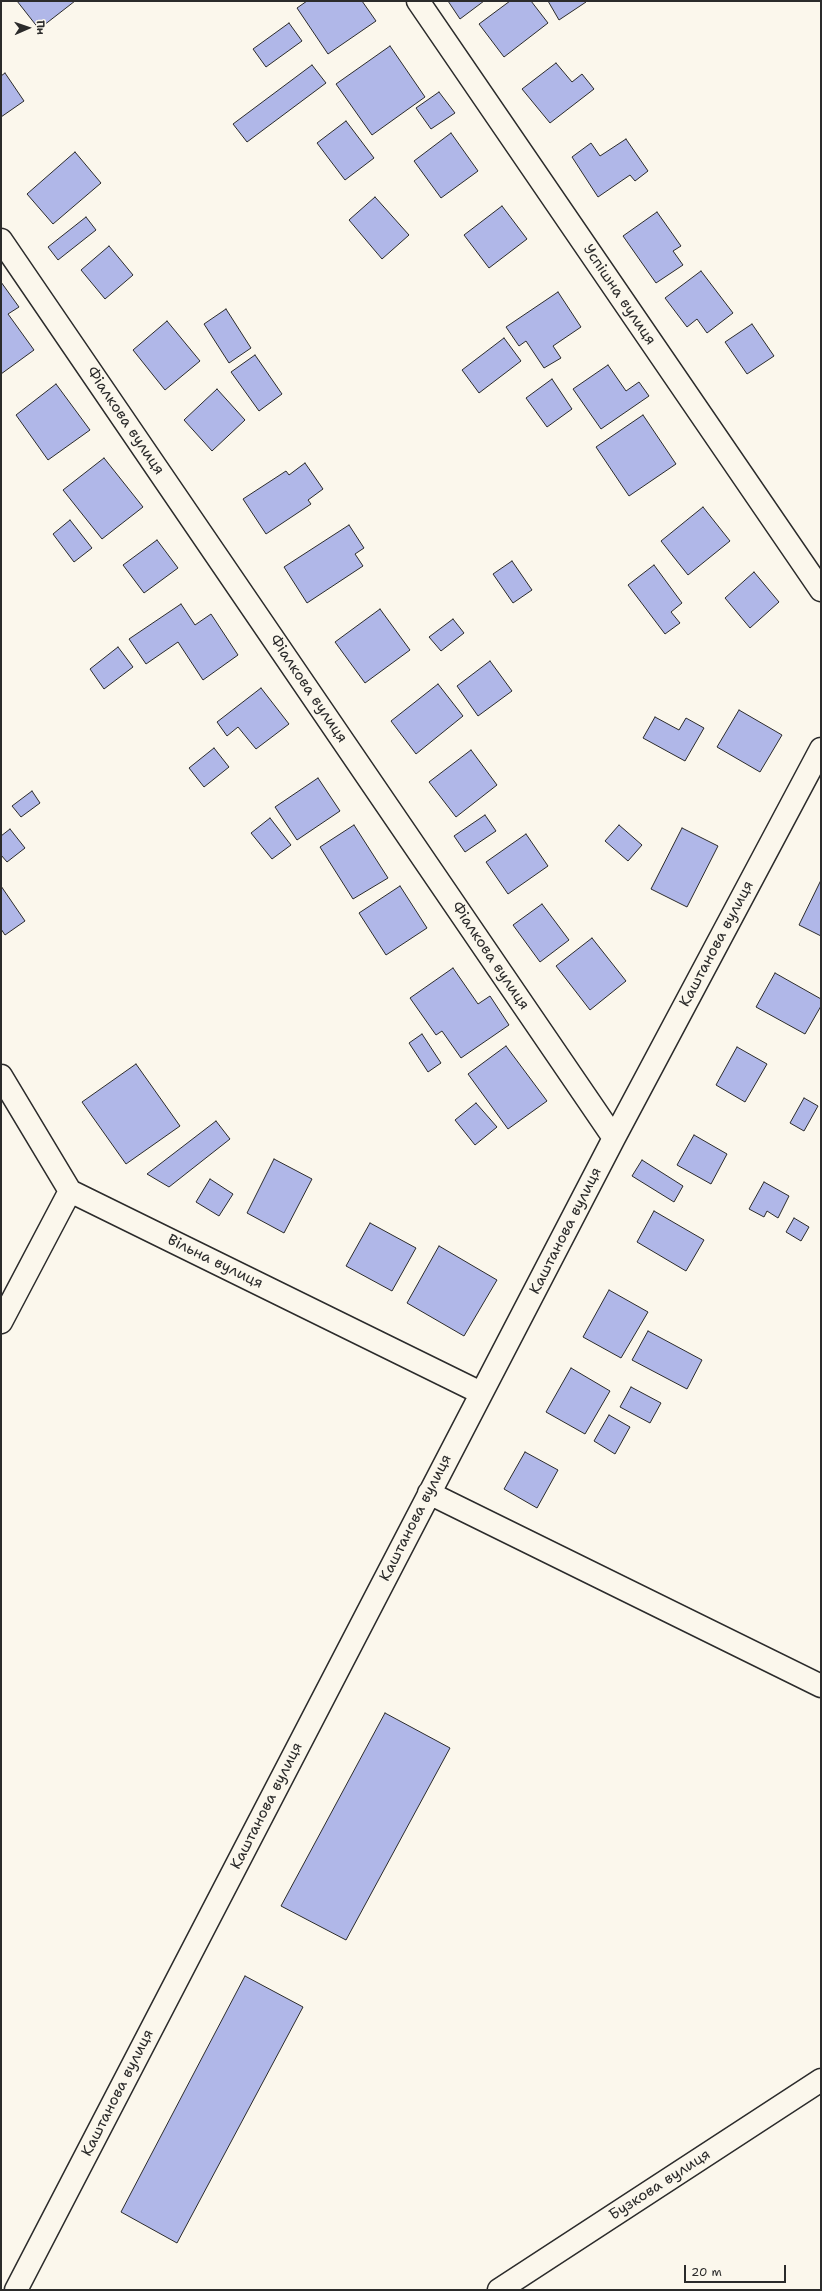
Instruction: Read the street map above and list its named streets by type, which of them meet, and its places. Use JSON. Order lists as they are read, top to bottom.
{
  "streets": {
    "street": [
      "Успішна вулиця",
      "Фіалкова вулиця",
      "Каштанова вулиця",
      "Вільна вулиця",
      "Бузкова вулиця"
    ]
  },
  "crossings": [
    ["Фіалкова вулиця", "Каштанова вулиця"],
    ["Каштанова вулиця", "Вільна вулиця"]
  ],
  "scale_bar": "20 m",
  "north": "right"
}
